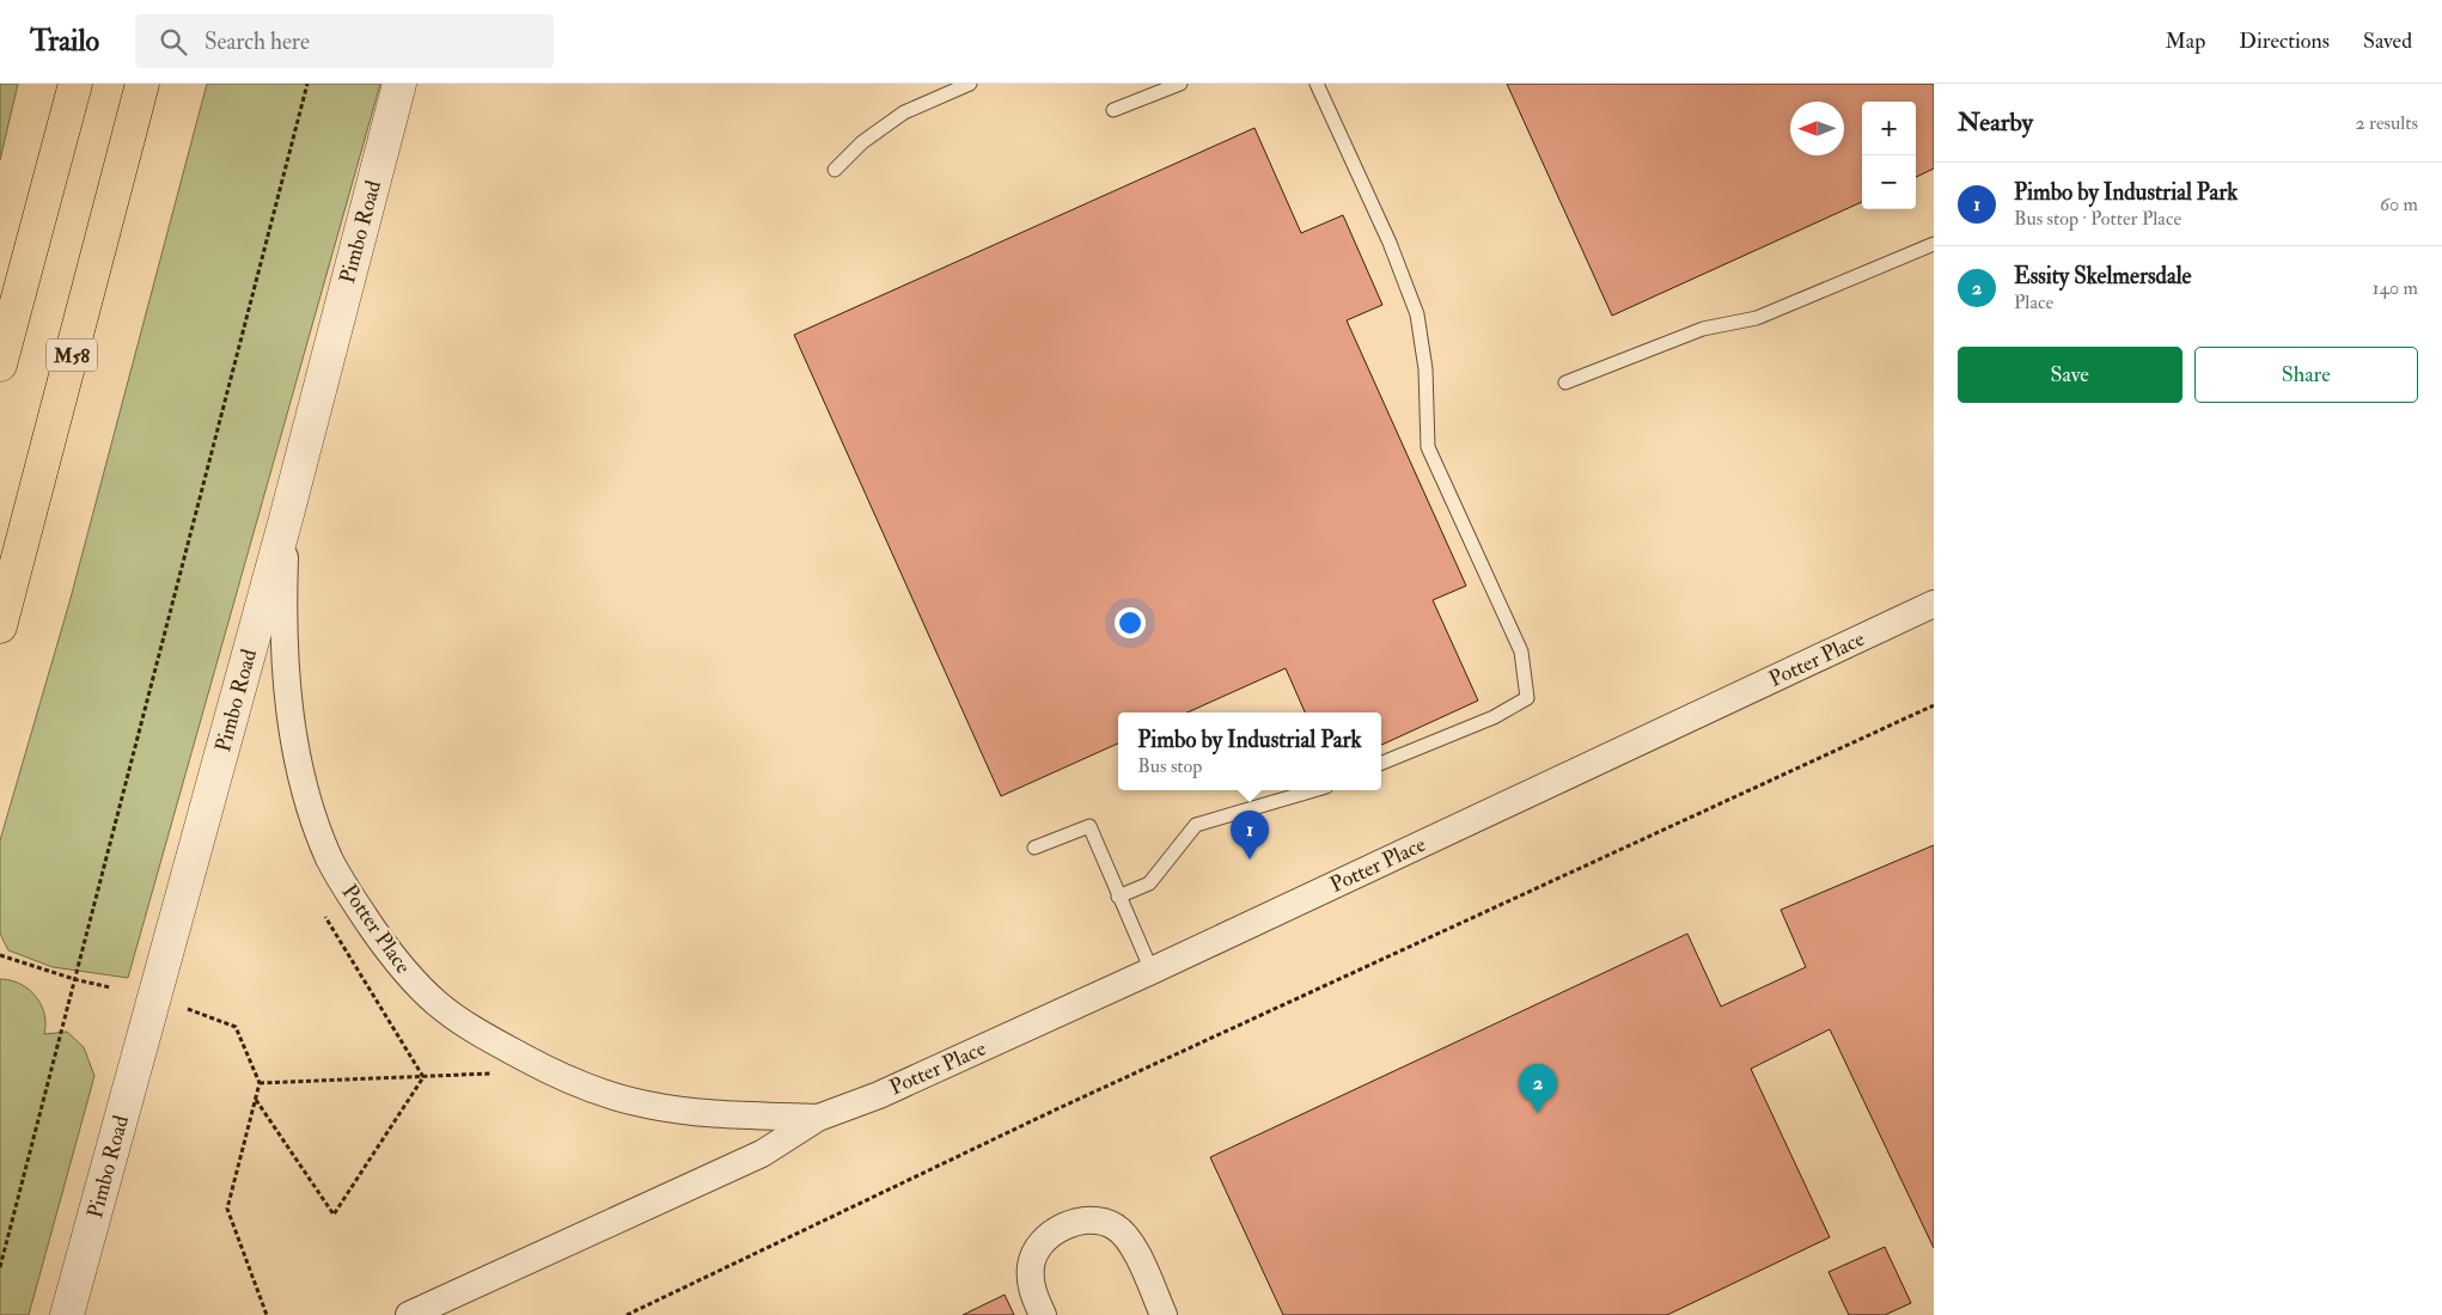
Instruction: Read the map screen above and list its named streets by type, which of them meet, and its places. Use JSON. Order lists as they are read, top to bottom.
{
  "streets": {
    "highway": ["M58"],
    "street": ["Pimbo Road", "Potter Place"]
  },
  "crossings": [
    ["Pimbo Road", "Potter Place"]
  ],
  "north": "left",
  "page": {
    "header": "Trailo",
    "search": "Search here",
    "nav": ["Map", "Directions", "Saved"],
    "heading": ["Nearby", "2 results"],
    "map_buttons": ["+", "−"],
    "list": [
      {
        "mark": "1",
        "name": "Pimbo by Industrial Park",
        "note": "Bus stop · Potter Place",
        "value": "60 m"
      },
      {
        "mark": "2",
        "name": "Essity Skelmersdale",
        "note": "Place",
        "value": "140 m"
      }
    ],
    "buttons": ["Save", "Share"],
    "popup": ["Pimbo by Industrial Park", "Bus stop"],
    "pins": ["1", "2"]
  }
}
